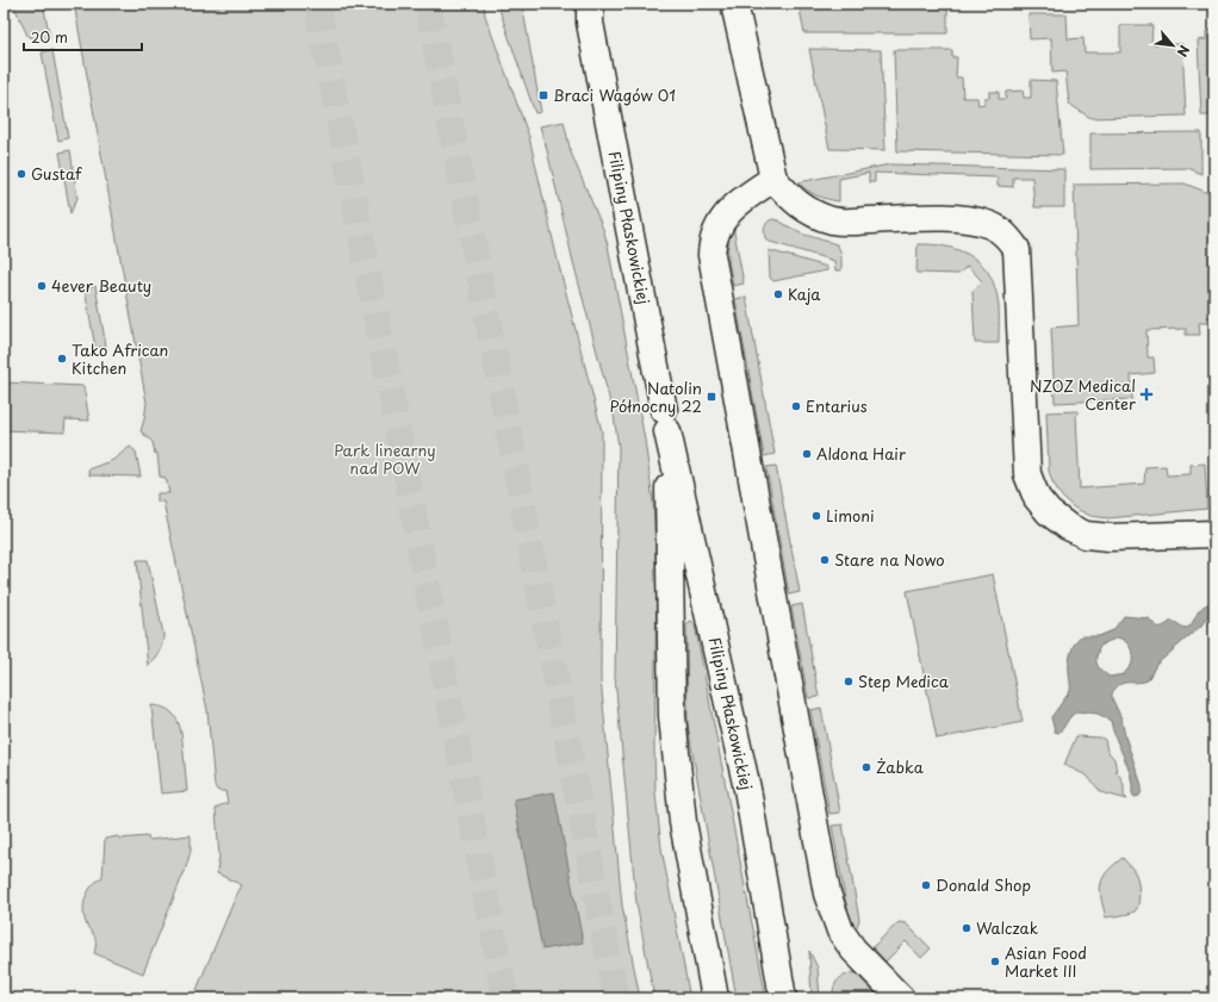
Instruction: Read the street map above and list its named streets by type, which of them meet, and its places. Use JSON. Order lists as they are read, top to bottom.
{
  "streets": {
    "main road": ["Filipiny Płaskowickiej"]
  },
  "parks": ["Park linearny nad POW"],
  "places": {
    "transit": ["Braci Wagów 01", "Natolin Północny 22"],
    "other": [
      "Gustaf",
      "4ever Beauty",
      "Kaja",
      "Tako African Kitchen",
      "Entarius",
      "Aldona Hair",
      "Limoni",
      "Stare na Nowo",
      "Step Medica",
      "Żabka",
      "Donald Shop",
      "Walczak",
      "Asian Food Market III"
    ],
    "health": ["NZOZ Medical Center"]
  },
  "scale_bar": "20 m",
  "north": "bottom right"
}
